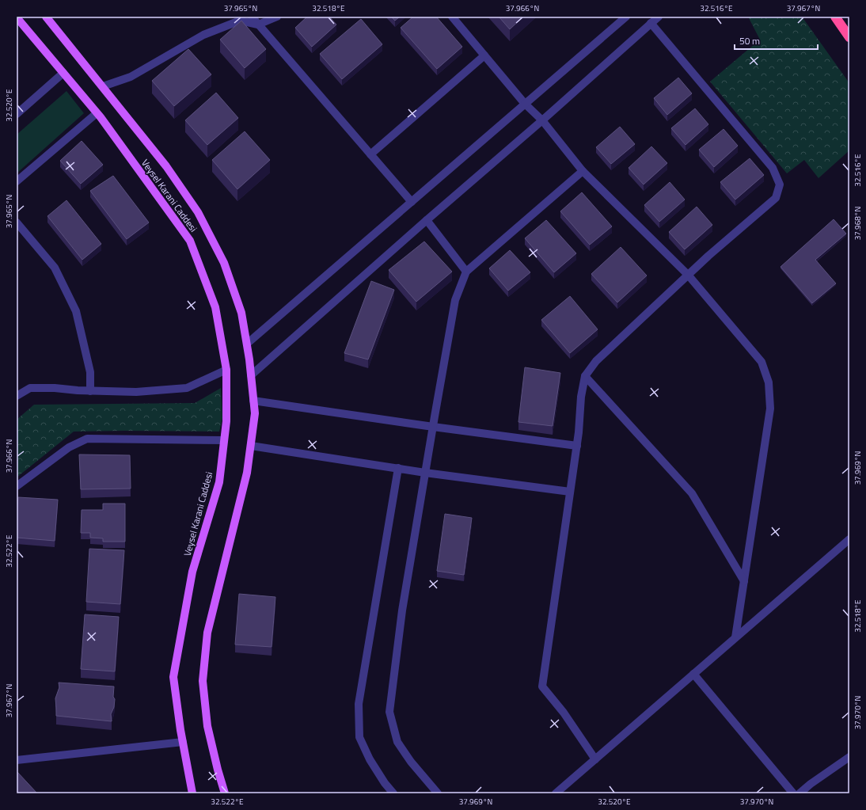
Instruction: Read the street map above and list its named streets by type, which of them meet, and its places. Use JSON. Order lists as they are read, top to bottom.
{
  "streets": {
    "main road": ["Veysel Karani Caddesi"]
  },
  "scale_bar": "50 m",
  "coordinates": [
    "37.965°N",
    "32.518°E",
    "37.966°N",
    "32.516°E",
    "37.967°N",
    "32.520°E",
    "37.968°N",
    "37.969°N",
    "32.522°E",
    "37.970°N"
  ]
}
